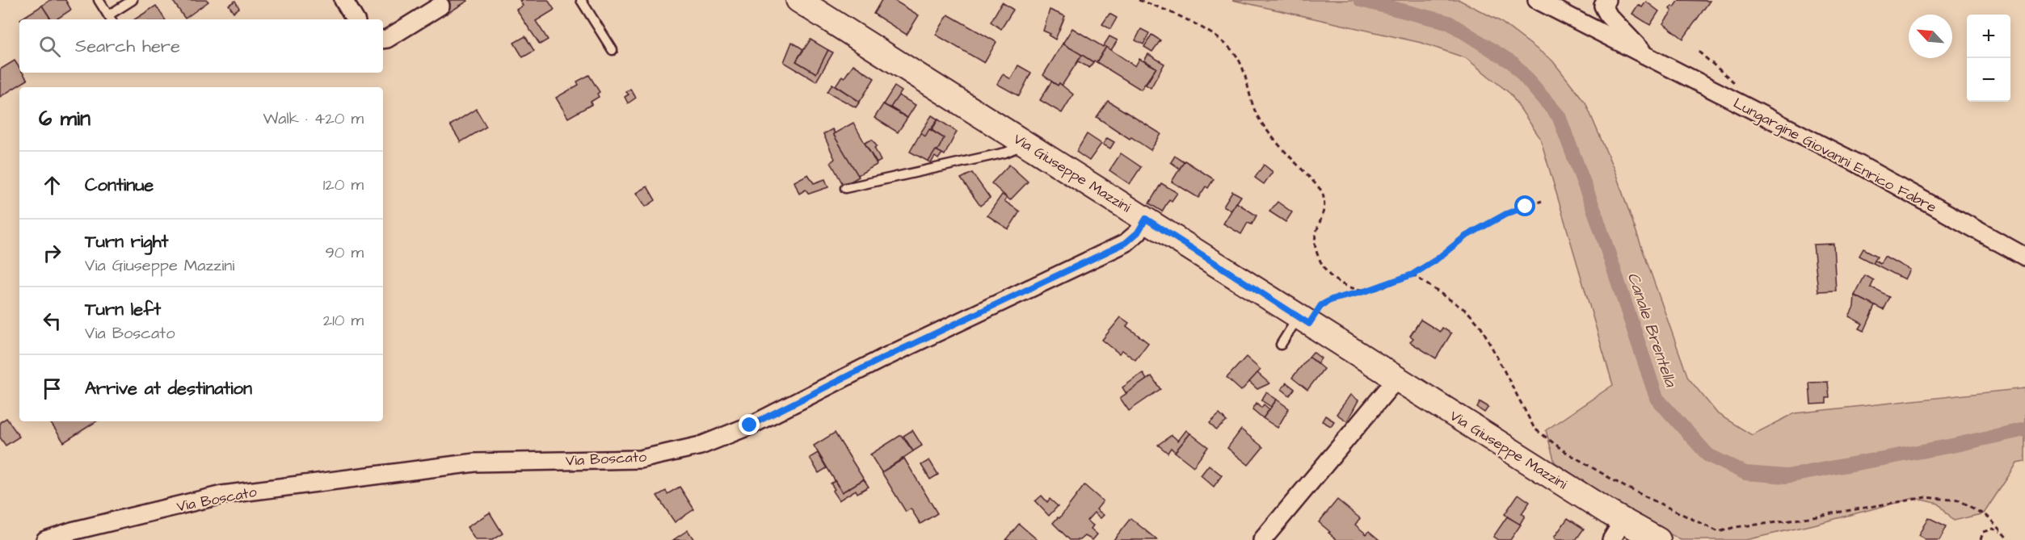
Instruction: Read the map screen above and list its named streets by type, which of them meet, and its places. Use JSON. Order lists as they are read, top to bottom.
{
  "streets": {
    "main road": ["Via Giuseppe Mazzini"],
    "street": ["Lungargine Giovanni Enrico Fabre", "Via Boscato"]
  },
  "crossings": [
    ["Via Giuseppe Mazzini", "Via Boscato"]
  ],
  "water": ["Canale Brentella"],
  "north": "top left",
  "page": {
    "map_buttons": ["+", "−"],
    "search": "Search here",
    "heading": ["6 min", "Walk · 420 m"],
    "list": [
      ["Continue", "120 m"],
      ["Turn right", "Via Giuseppe Mazzini", "90 m"],
      ["Turn left", "Via Boscato", "210 m"],
      "Arrive at destination"
    ]
  }
}
